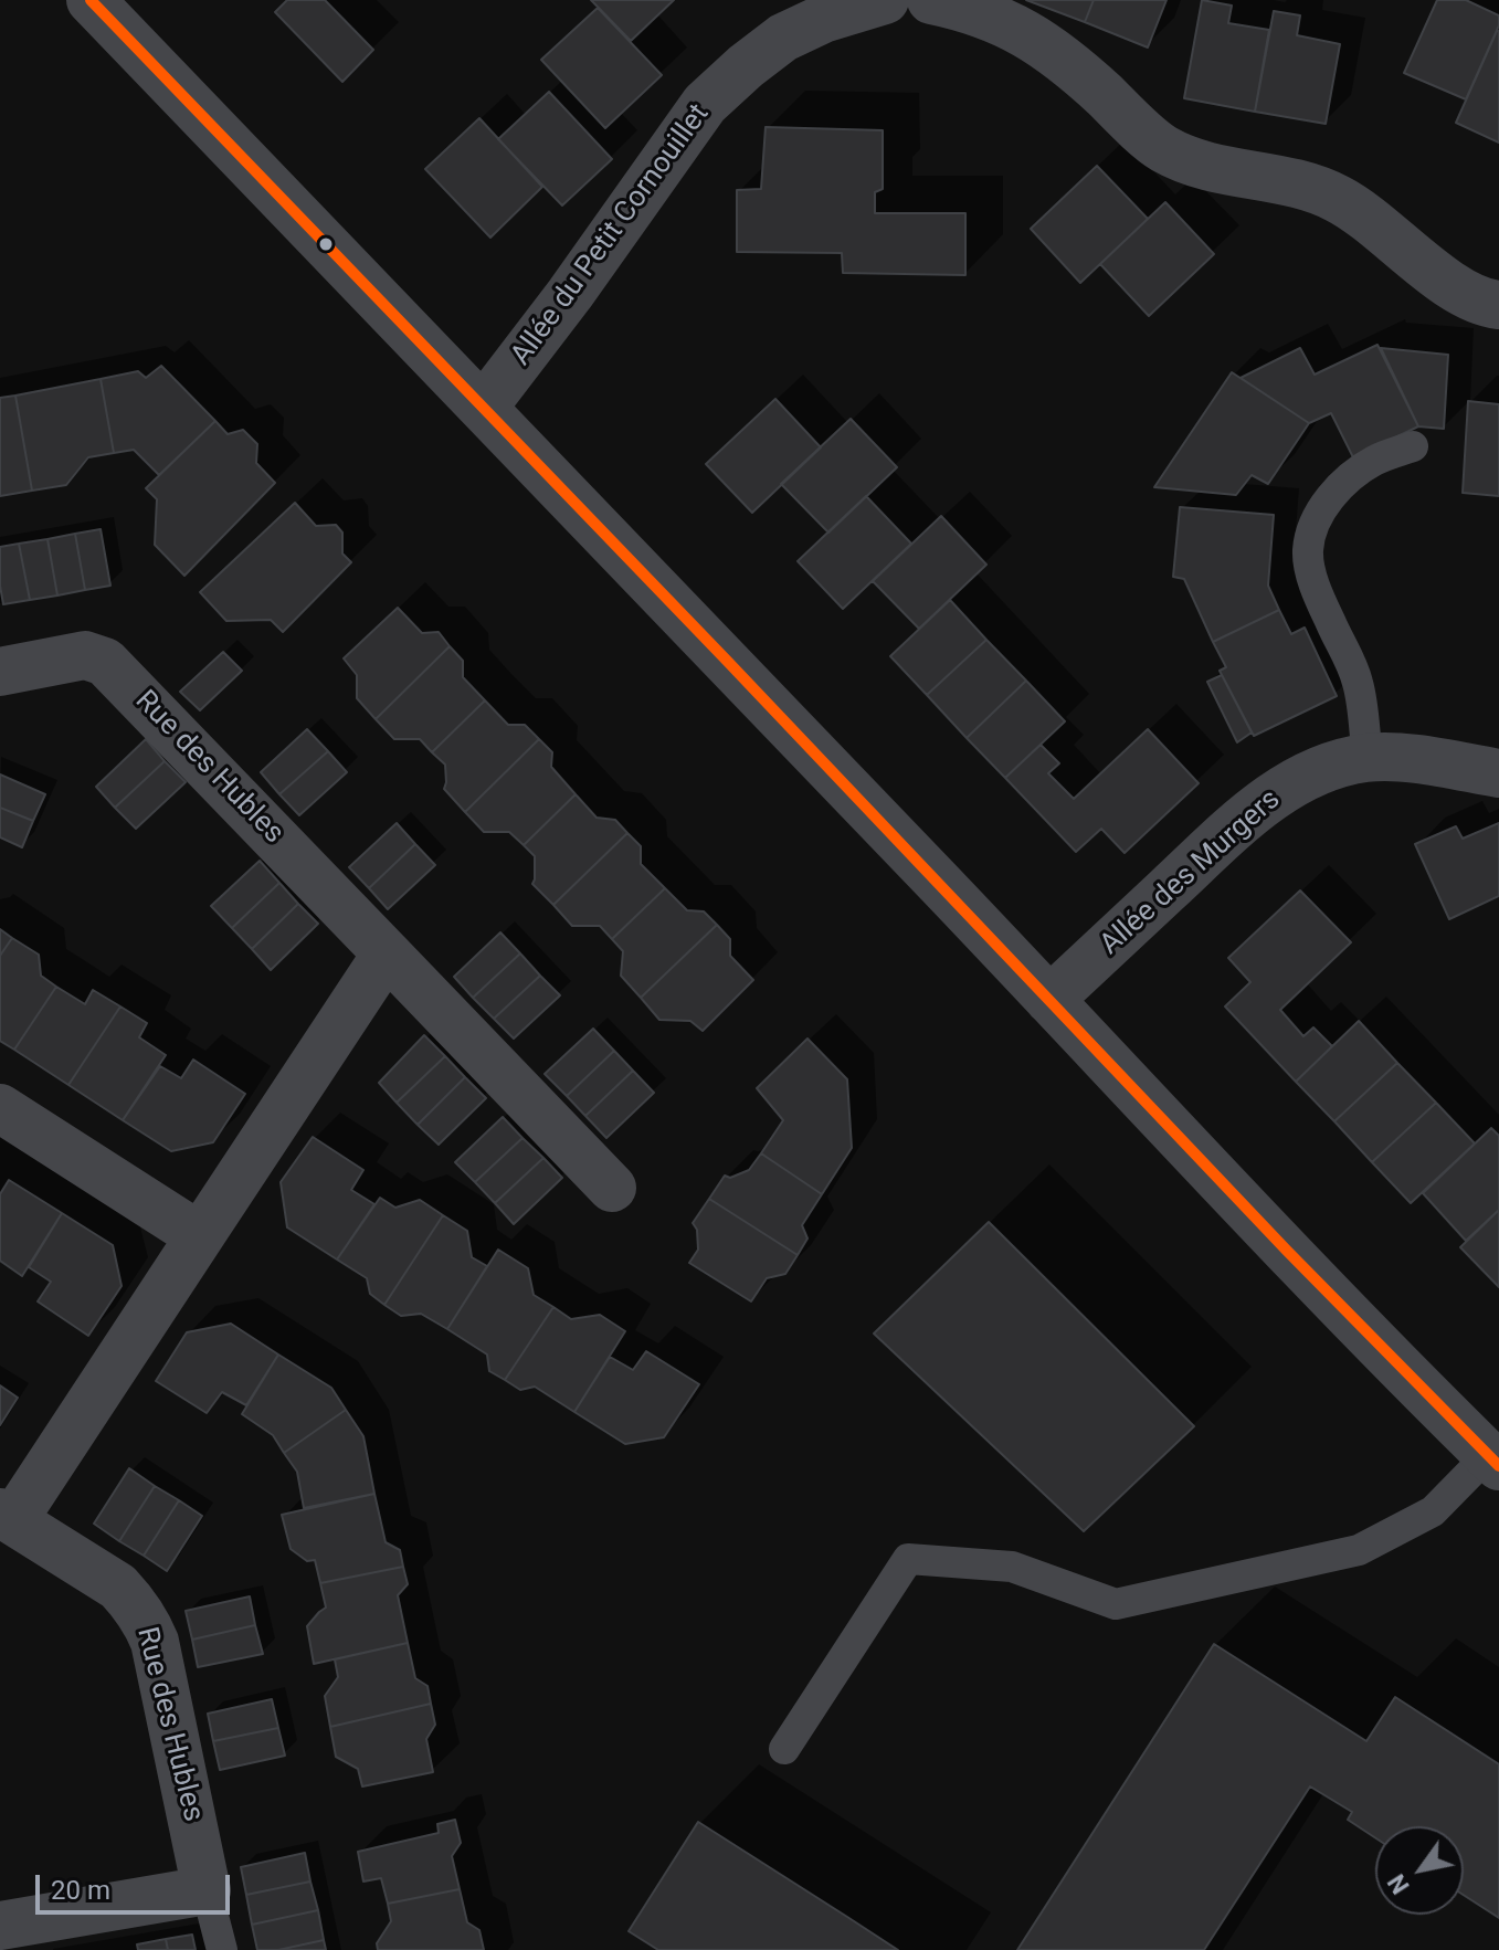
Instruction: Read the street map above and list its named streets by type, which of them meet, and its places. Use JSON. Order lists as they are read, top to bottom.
{
  "streets": {
    "street": ["Allée du Petit Cornouillet", "Rue des Hubles", "Allée des Murgers"]
  },
  "scale_bar": "20 m",
  "north": "bottom left"
}
